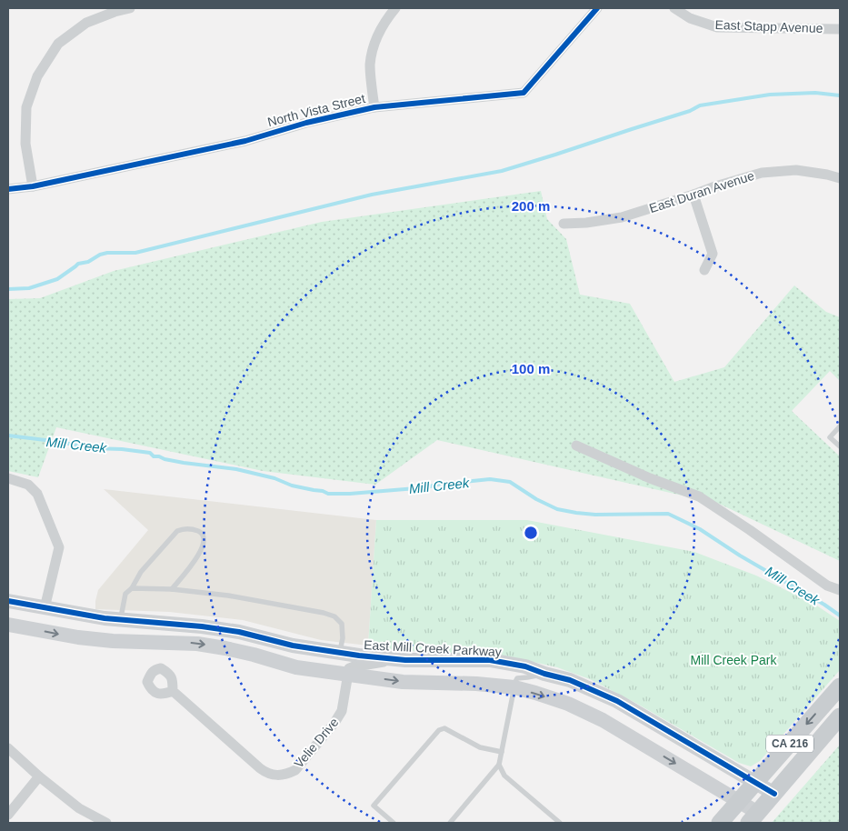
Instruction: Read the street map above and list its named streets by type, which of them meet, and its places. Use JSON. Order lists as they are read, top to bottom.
{
  "streets": {
    "main road": ["CA 216"],
    "street": [
      "East Stapp Avenue",
      "North Vista Street",
      "East Duran Avenue",
      "East Mill Creek Parkway",
      "Velie Drive"
    ]
  },
  "crossings": [
    ["East Mill Creek Parkway", "CA 216"]
  ],
  "water": ["Mill Creek"],
  "parks": ["Mill Creek Park"],
  "rings": ["200 m", "100 m"]
}
